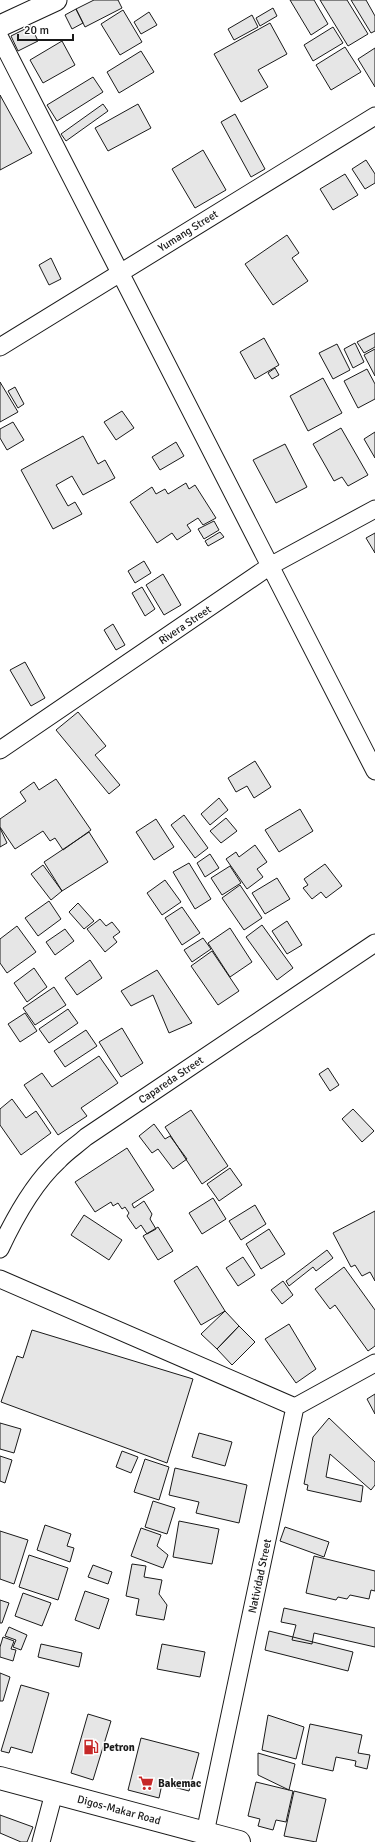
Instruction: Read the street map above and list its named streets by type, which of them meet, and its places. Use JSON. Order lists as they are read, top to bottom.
{
  "streets": {
    "main road": ["Digos-Makar Road"],
    "street": [
      "Yumang Street",
      "Rivera Street",
      "Capareda Street",
      "Natividad Street"
    ]
  },
  "crossings": [
    ["Natividad Street", "Digos-Makar Road"]
  ],
  "places": {
    "fuel station": ["Petron"],
    "supermarket": ["Bakemac"]
  },
  "scale_bar": "20 m"
}
